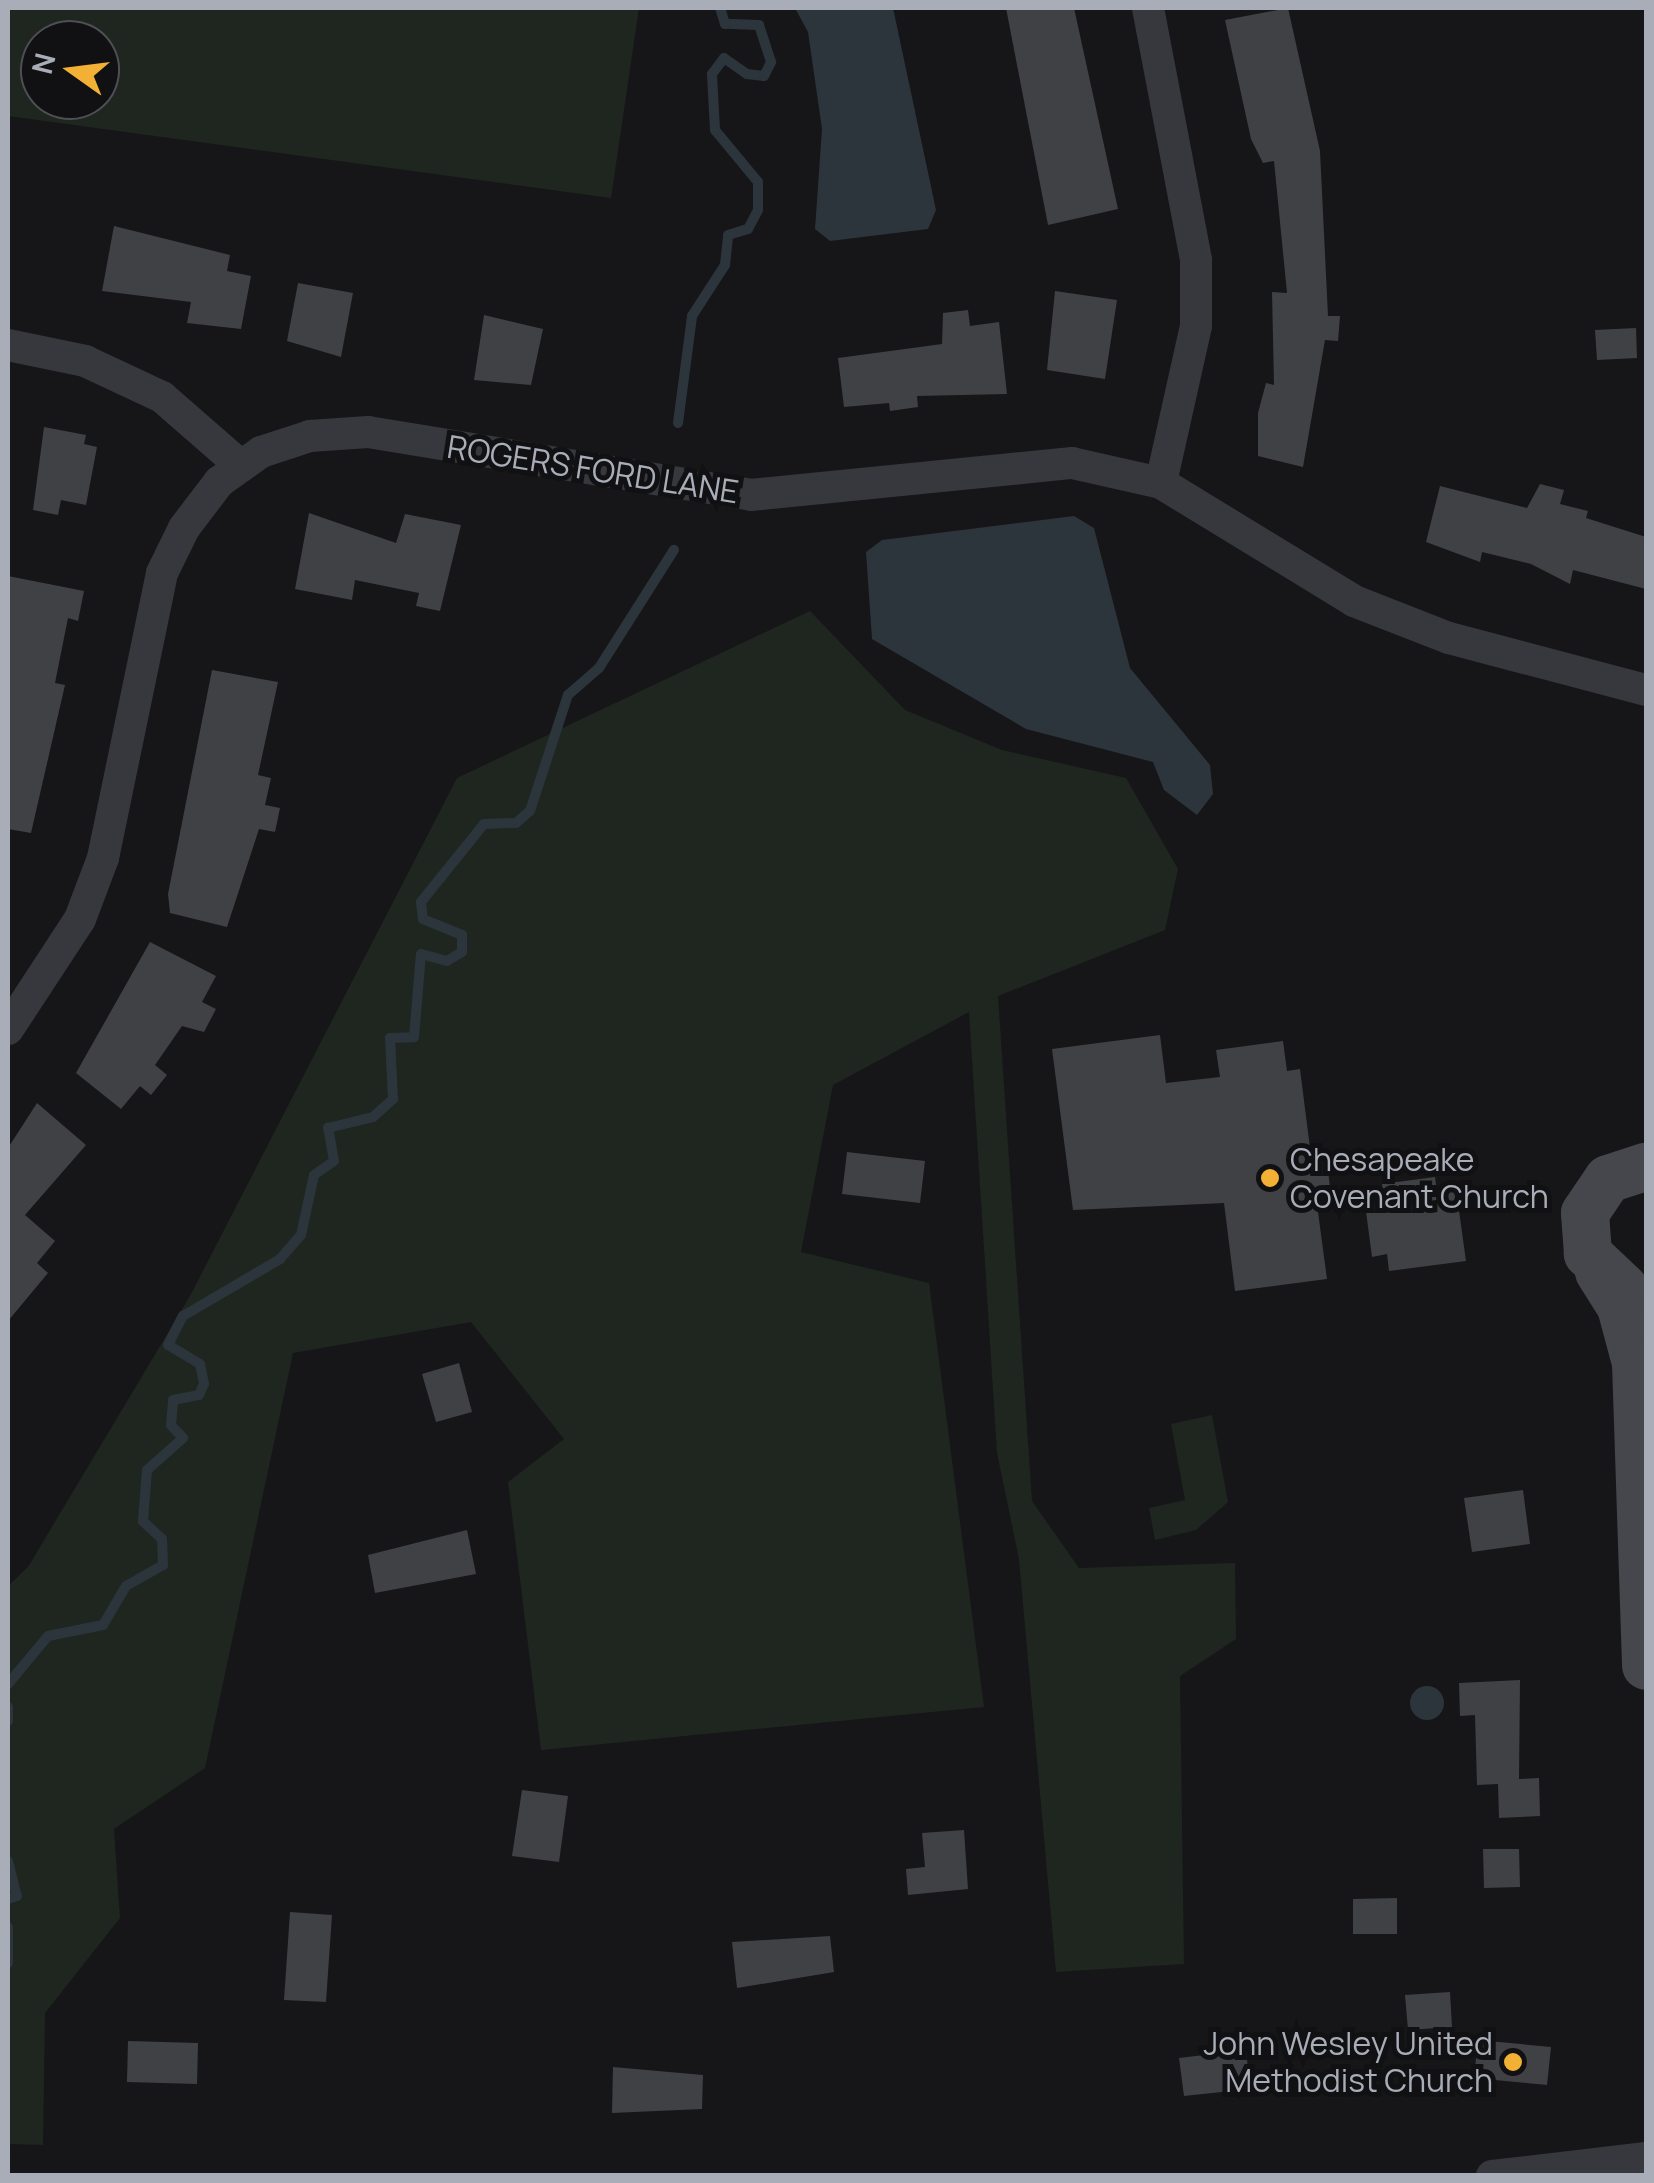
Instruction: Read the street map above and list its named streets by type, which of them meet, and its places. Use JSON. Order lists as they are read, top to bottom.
{
  "streets": {
    "street": ["ROGERS FORD LANE"]
  },
  "places": ["Chesapeake Covenant Church", "John Wesley United Methodist Church"],
  "north": "left"
}
